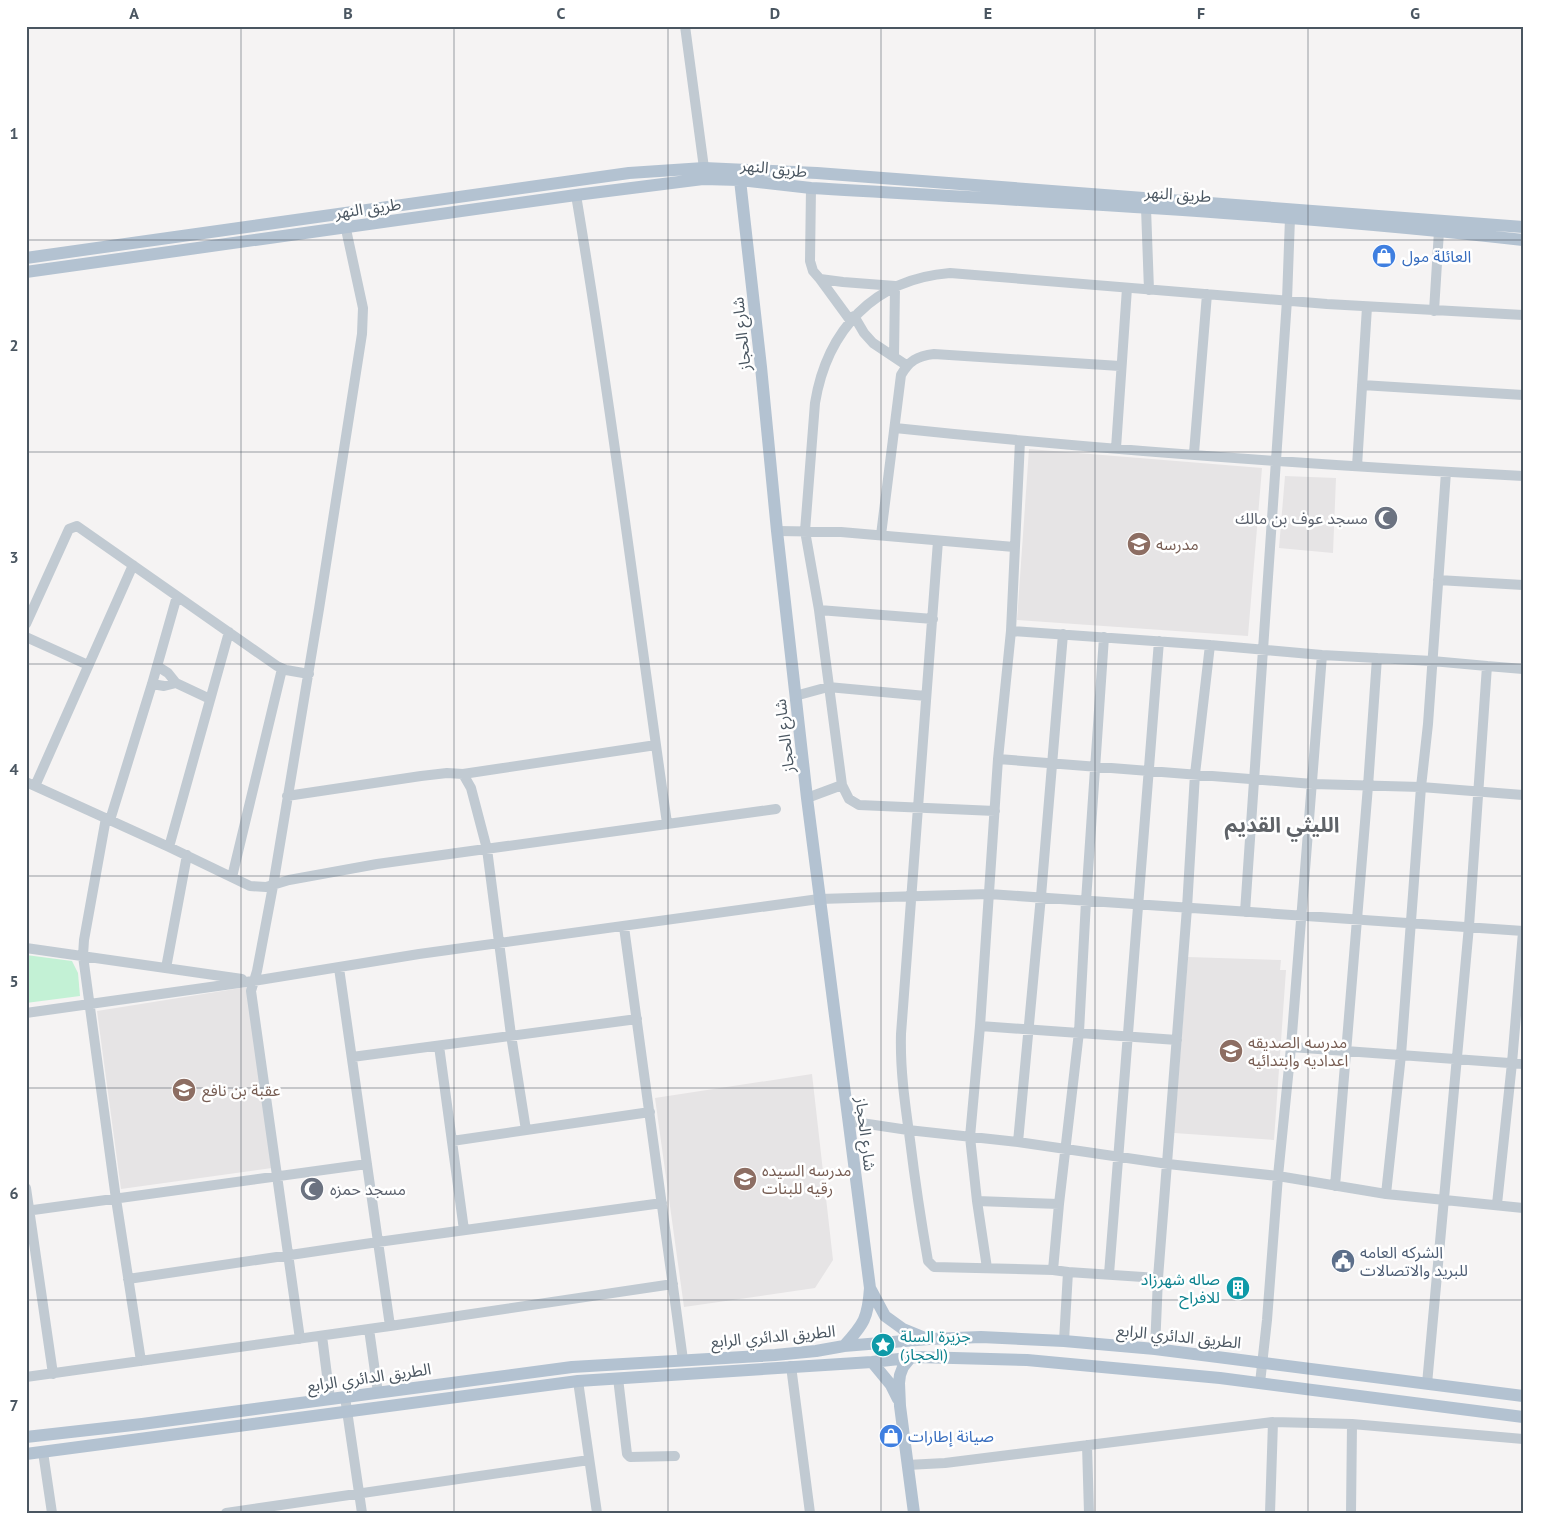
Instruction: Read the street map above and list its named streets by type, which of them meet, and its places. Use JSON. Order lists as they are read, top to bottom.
{
  "streets": {
    "main road": ["طريق النهر", "شارع الحجاز", "الطريق الدائري الرابع"]
  },
  "crossings": [
    ["طريق النهر", "شارع الحجاز"],
    ["شارع الحجاز", "الطريق الدائري الرابع"]
  ],
  "districts": ["الليثي القديم"],
  "places": {
    "shop": ["العائلة مول", "صيانة إطارات"],
    "mosque": ["مسجد عوف بن مالك", "مسجد حمزه"],
    "school or university": [
      "مدرسه",
      "مدرسه الصديقه اعداديه وابتدائيه",
      "عقبة بن نافع",
      "مدرسه السيده رقيه للبنات"
    ],
    "public building": ["الشركه العامه للبريد والاتصالات"],
    "building": ["صاله شهرزاد للافراح"],
    "place": ["جزيرة السلة (الحجاز)"]
  },
  "grid": {
    "columns": [
      "A",
      "B",
      "C",
      "D",
      "E",
      "F",
      "G"
    ],
    "rows": [
      "1",
      "2",
      "3",
      "4",
      "5",
      "6",
      "7"
    ]
  }
}
